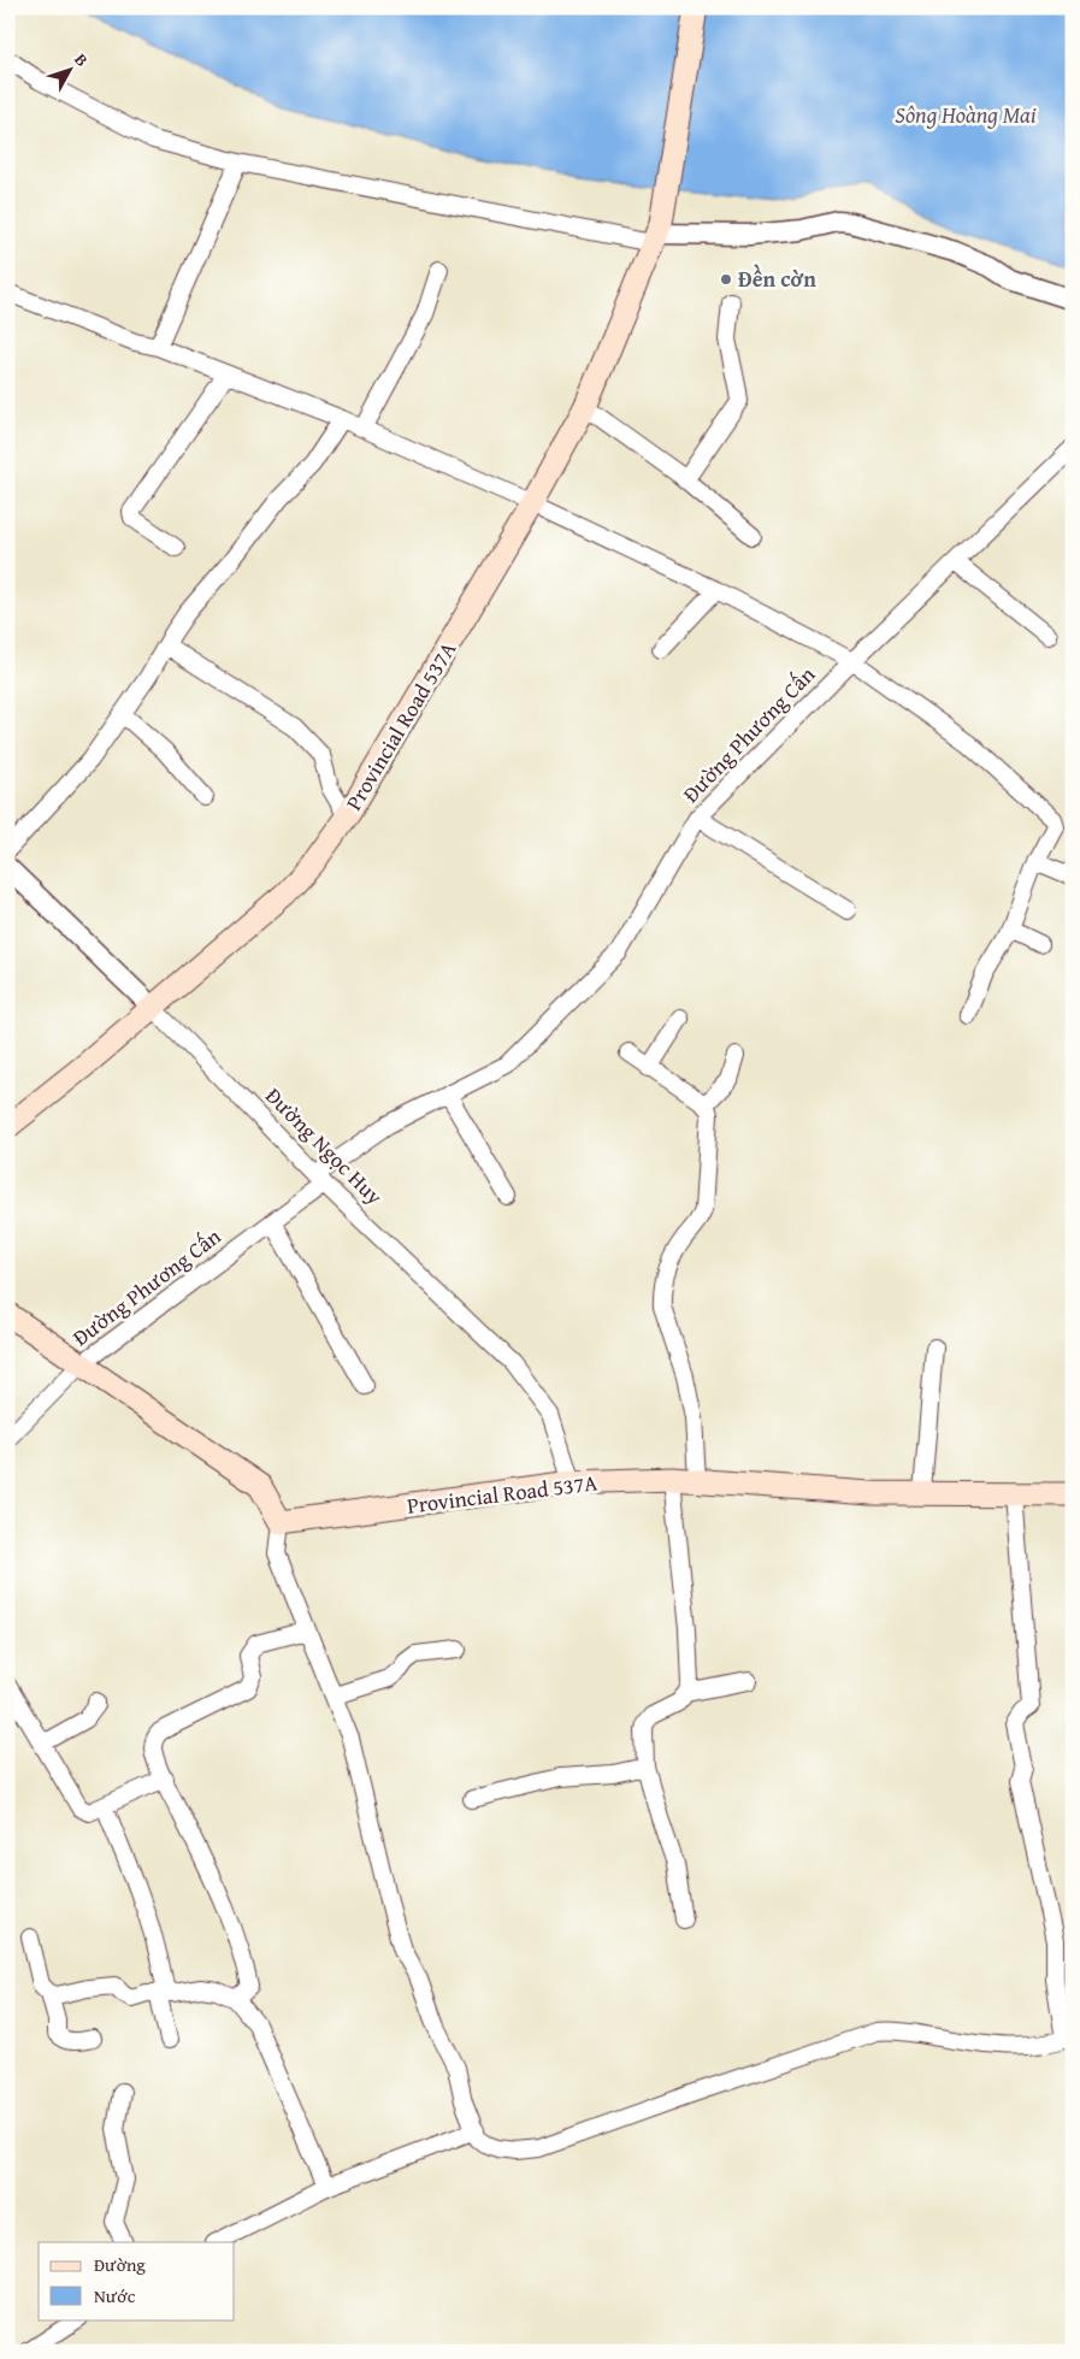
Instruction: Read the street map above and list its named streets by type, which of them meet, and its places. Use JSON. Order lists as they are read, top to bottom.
{
  "streets": {
    "main road": ["Provincial Road 537A"],
    "street": ["Đường Phương Cấn", "Đường Ngọc Huy"]
  },
  "crossings": [
    ["Provincial Road 537A", "Đường Ngọc Huy"],
    ["Đường Phương Cấn", "Đường Ngọc Huy"]
  ],
  "water": ["Sông Hoàng Mai"],
  "places": ["Đền cờn"],
  "legend": ["Đường", "Nước"],
  "north": "top right"
}
